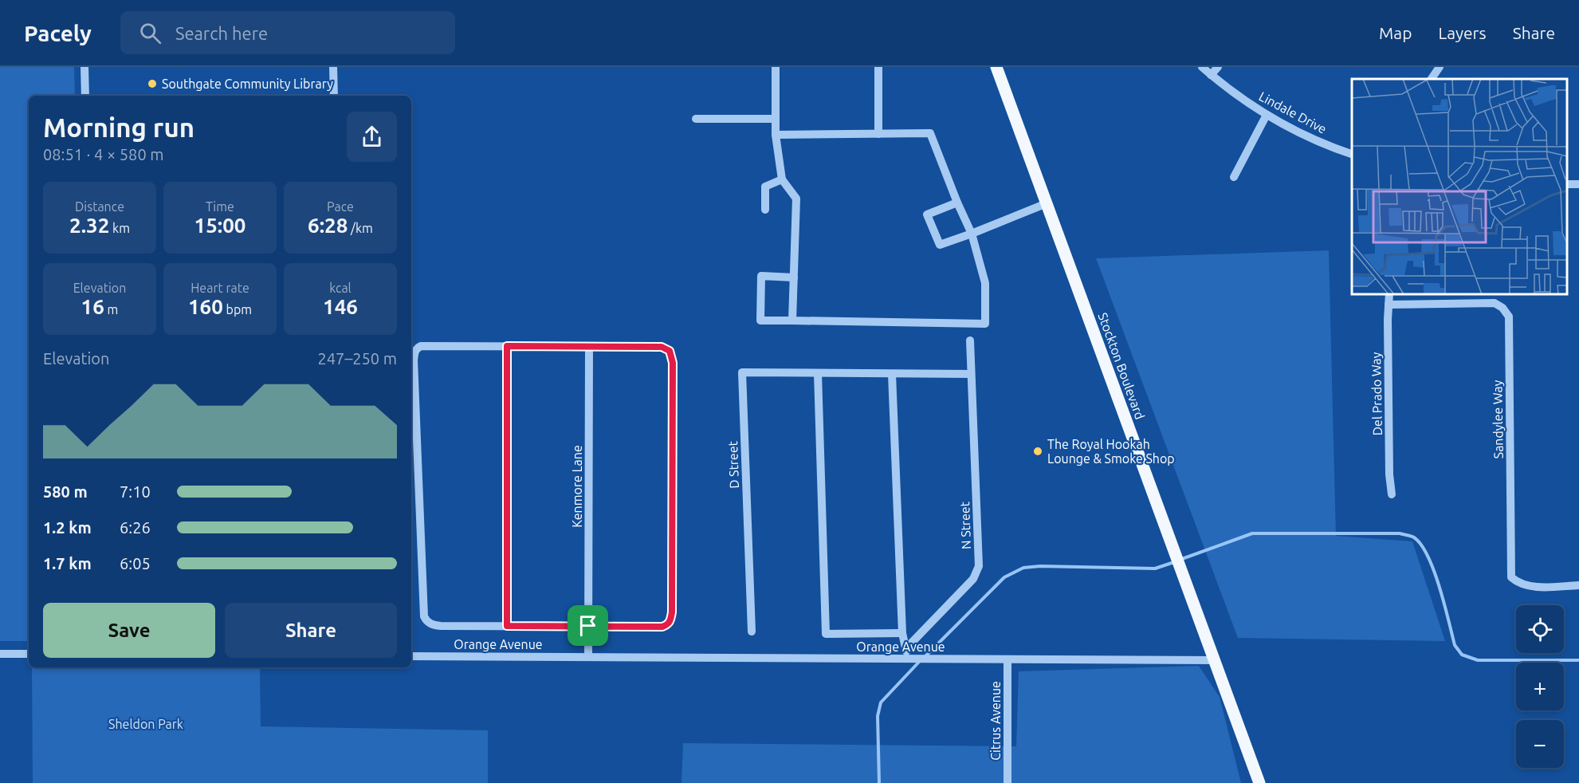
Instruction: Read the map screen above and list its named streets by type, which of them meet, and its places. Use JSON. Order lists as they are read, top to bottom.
{
  "streets": {
    "main road": ["Stockton Boulevard"],
    "street": [
      "Lindale Drive",
      "Del Prado Way",
      "Sandylee Way",
      "D Street",
      "Kenmore Lane",
      "N Street",
      "Orange Avenue",
      "Citrus Avenue"
    ]
  },
  "crossings": [
    ["Stockton Boulevard", "Orange Avenue"],
    ["Del Prado Way", "Sandylee Way"],
    ["Orange Avenue", "Citrus Avenue"]
  ],
  "parks": ["Sheldon Park"],
  "places": ["Southgate Community Library", "The Royal Hookah Lounge & Smoke Shop"],
  "page": {
    "header": "Pacely",
    "search": "Search here",
    "nav": ["Map", "Layers", "Share"],
    "heading": ["Morning run", "08:51 · 4 × 580 m"],
    "stats": [
      ["Distance", "2.32 km"],
      ["Time", "15:00"],
      ["Pace", "6:28 /km"],
      ["Elevation", "16 m"],
      ["Heart rate", "160 bpm"],
      ["kcal", "146"]
    ],
    "chart": ["Elevation", "247–250 m"],
    "list": [
      {
        "name": "580 m",
        "note": "7:10"
      },
      {
        "name": "1.2 km",
        "note": "6:26"
      },
      {
        "name": "1.7 km",
        "note": "6:05"
      }
    ],
    "buttons": ["Save", "Share"],
    "map_buttons": ["+", "−"]
  }
}
